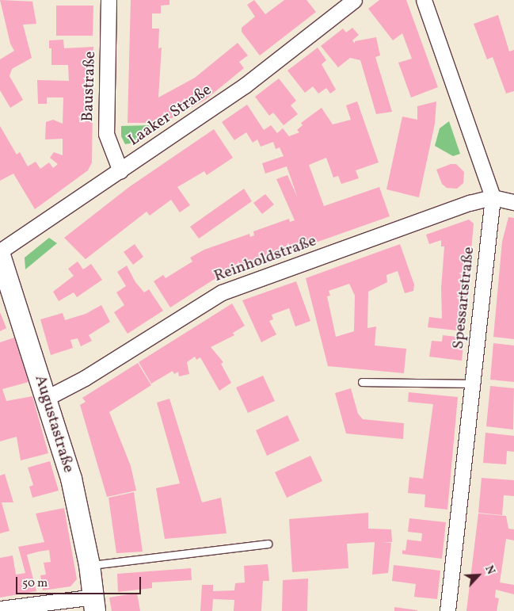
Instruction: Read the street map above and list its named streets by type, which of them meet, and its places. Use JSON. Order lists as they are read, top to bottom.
{
  "streets": {
    "main road": ["Augustastraße"],
    "street": [
      "Baustraße",
      "Laaker Straße",
      "Reinholdstraße",
      "Spessartstraße"
    ]
  },
  "crossings": [
    ["Baustraße", "Laaker Straße"],
    ["Reinholdstraße", "Spessartstraße"],
    ["Reinholdstraße", "Augustastraße"]
  ],
  "scale_bar": "50 m",
  "north": "top right"
}
